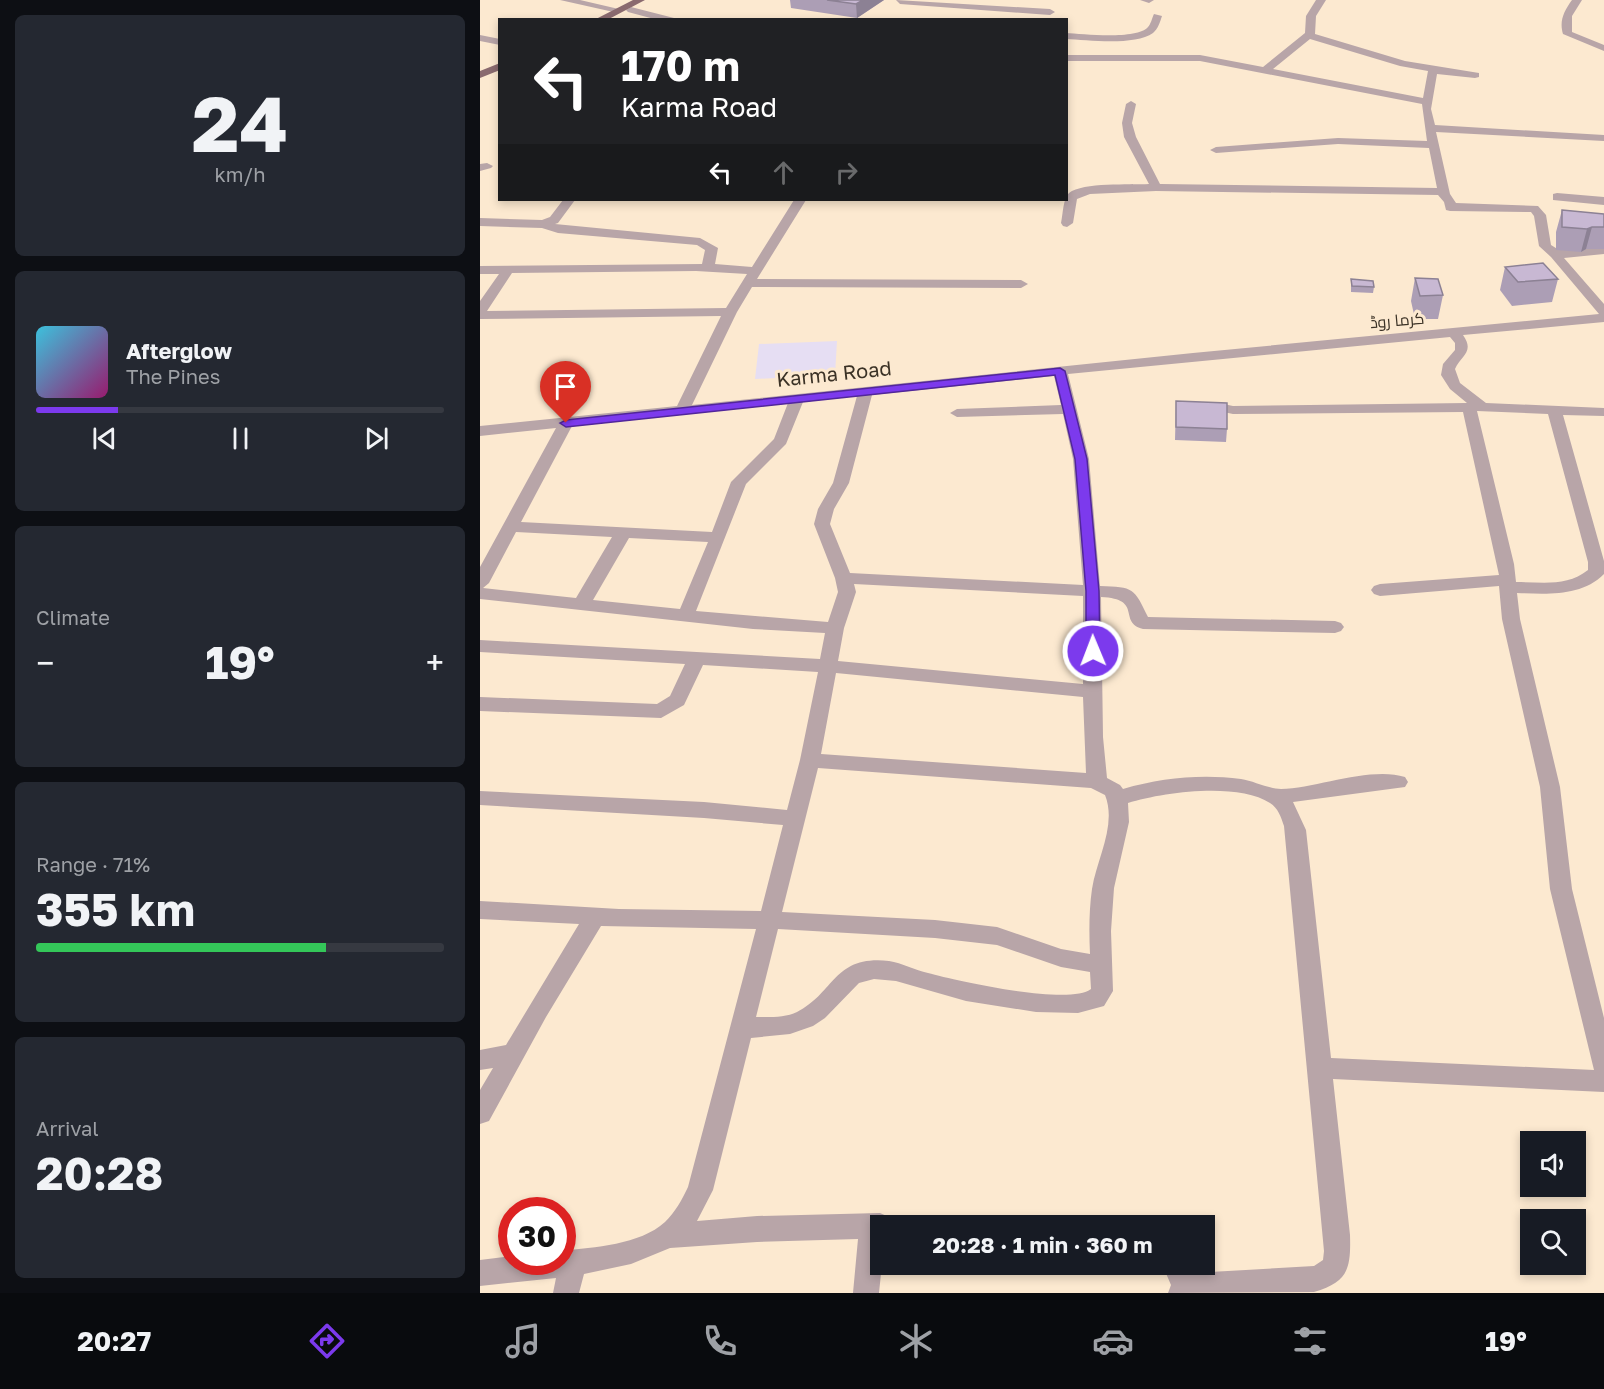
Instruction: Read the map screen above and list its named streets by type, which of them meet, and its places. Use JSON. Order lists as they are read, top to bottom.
{
  "streets": {
    "street": ["کرما روڈ", "Karma Road"]
  },
  "crossings": [
    ["کرما روڈ", "Karma Road"]
  ],
  "page": {
    "tile": [
      ["24", "km/h"],
      "Climate",
      ["Range · 71%", "355 km"],
      ["Arrival", "20:28"]
    ],
    "turn": ["170 m", "Karma Road"],
    "song": ["Afterglow", "The Pines"],
    "heat": ["−", "19°", "+"],
    "limit": "30",
    "trip": "20:28 · 1 min · 360 m",
    "tabs": ["20:27", "19°"]
  }
}
